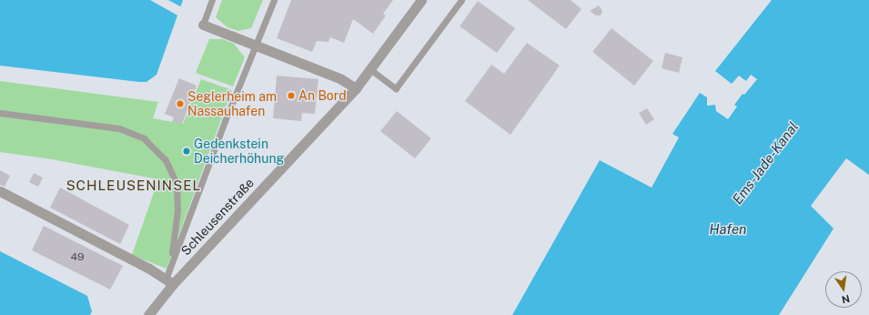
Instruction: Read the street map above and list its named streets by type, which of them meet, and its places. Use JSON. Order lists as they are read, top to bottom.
{
  "streets": {
    "street": ["Schleusenstraße"]
  },
  "districts": ["SCHLEUSENINSEL"],
  "water": ["Ems-Jade-Kanal", "Hafen"],
  "places": ["An Bord", "Seglerheim am Nassauhafen", "Gedenkstein Deicherhöhung"],
  "house_numbers": ["49"],
  "north": "bottom"
}
